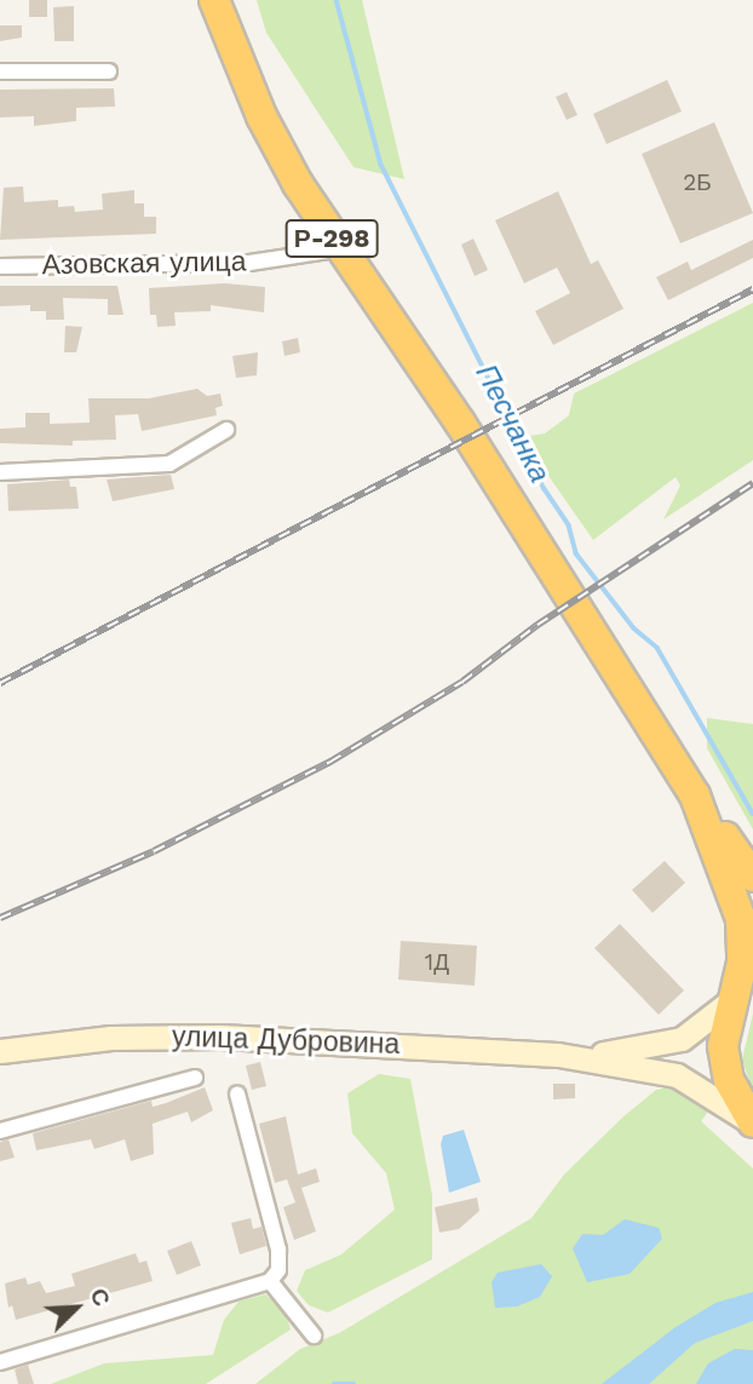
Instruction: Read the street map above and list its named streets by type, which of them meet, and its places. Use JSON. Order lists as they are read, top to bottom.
{
  "streets": {
    "highway": ["Р-298"],
    "main road": ["улица Дубровина"],
    "street": ["Азовская улица"]
  },
  "crossings": [
    ["Р-298", "Азовская улица"]
  ],
  "water": ["Песчанка"],
  "house_numbers": ["2Б", "1Д"],
  "north": "top right"
}
